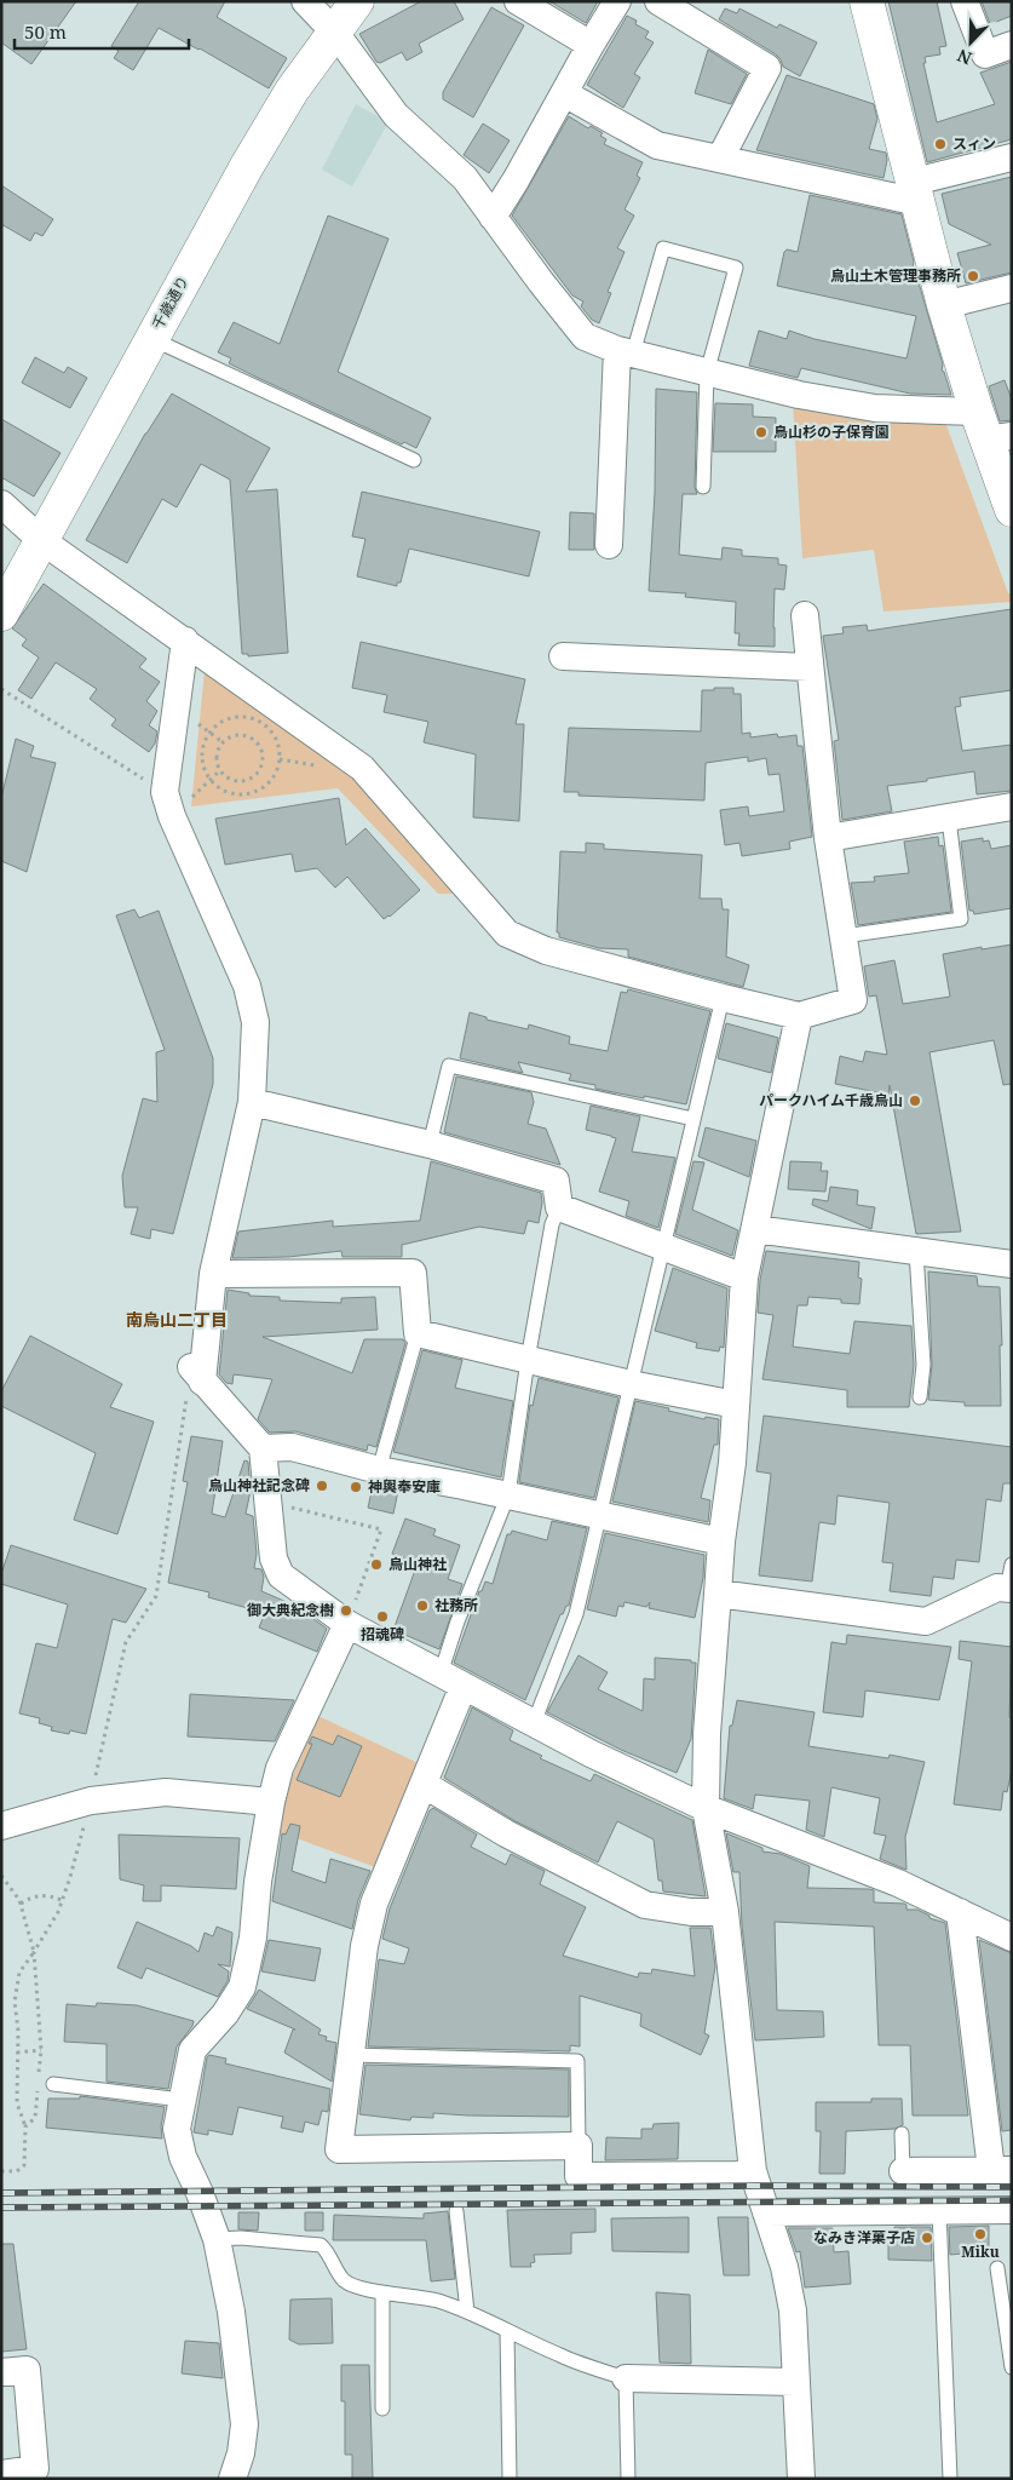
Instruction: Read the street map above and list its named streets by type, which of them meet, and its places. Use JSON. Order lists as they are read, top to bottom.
{
  "streets": {
    "street": ["千歳通り"]
  },
  "districts": ["南烏山二丁目"],
  "places": [
    "スィン",
    "烏山土木管理事務所",
    "鳥山杉の子保育園",
    "パークハイム千歳烏山",
    "烏山神社記念碑",
    "神輿奉安庫",
    "烏山神社",
    "社務所",
    "御大典紀念樹",
    "招魂碑",
    "Miku",
    "なみき洋菓子店"
  ],
  "scale_bar": "50 m",
  "north": "bottom left"
}
